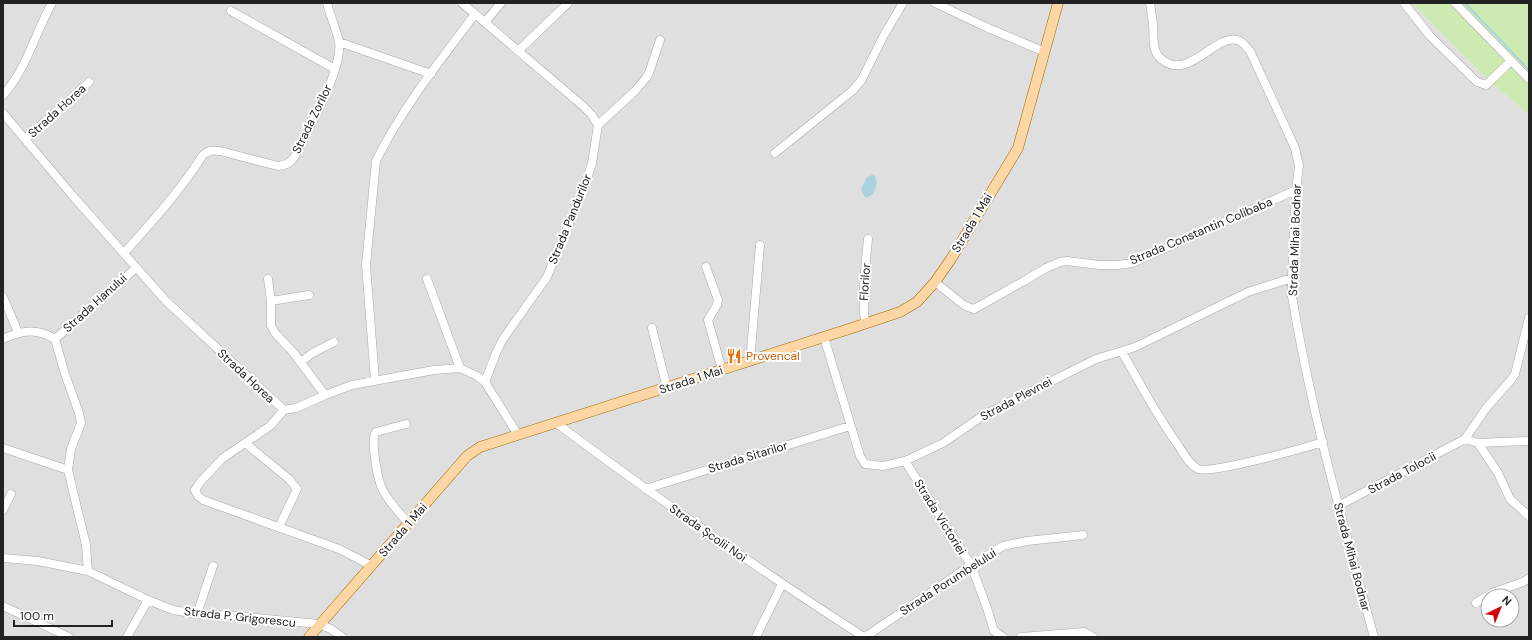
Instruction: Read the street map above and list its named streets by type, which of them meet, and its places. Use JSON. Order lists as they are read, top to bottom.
{
  "streets": {
    "main road": ["Strada 1 Mai"],
    "street": [
      "Strada Horea",
      "Strada Zorilor",
      "Strada Pandurilor",
      "Strada Constantin Colibaba",
      "Strada Mihai Bodnar",
      "Florilor",
      "Strada Hanului",
      "Strada Plevnei",
      "Strada Sitarilor",
      "Strada Tolocii",
      "Strada Victoriei",
      "Strada Școlii Noi",
      "Strada Porumbelului",
      "Strada P. Grigorescu"
    ]
  },
  "crossings": [
    ["Strada Horea", "Strada Zorilor"],
    ["Strada Horea", "Strada Hanului"],
    ["Strada 1 Mai", "Strada Constantin Colibaba"],
    ["Strada 1 Mai", "Florilor"],
    ["Strada 1 Mai", "Strada Plevnei"],
    ["Strada 1 Mai", "Strada Școlii Noi"],
    ["Strada 1 Mai", "Strada P. Grigorescu"],
    ["Strada Constantin Colibaba", "Strada Mihai Bodnar"],
    ["Strada Mihai Bodnar", "Strada Plevnei"],
    ["Strada Mihai Bodnar", "Strada Tolocii"],
    ["Strada Hanului", "Strada P. Grigorescu"],
    ["Strada Plevnei", "Strada Sitarilor"],
    ["Strada Plevnei", "Strada Victoriei"],
    ["Strada Sitarilor", "Strada Școlii Noi"],
    ["Strada Victoriei", "Strada Porumbelului"],
    ["Strada Școlii Noi", "Strada Porumbelului"]
  ],
  "places": {
    "restaurant": ["Provencal"]
  },
  "scale_bar": "100 m",
  "north": "top right"
}
